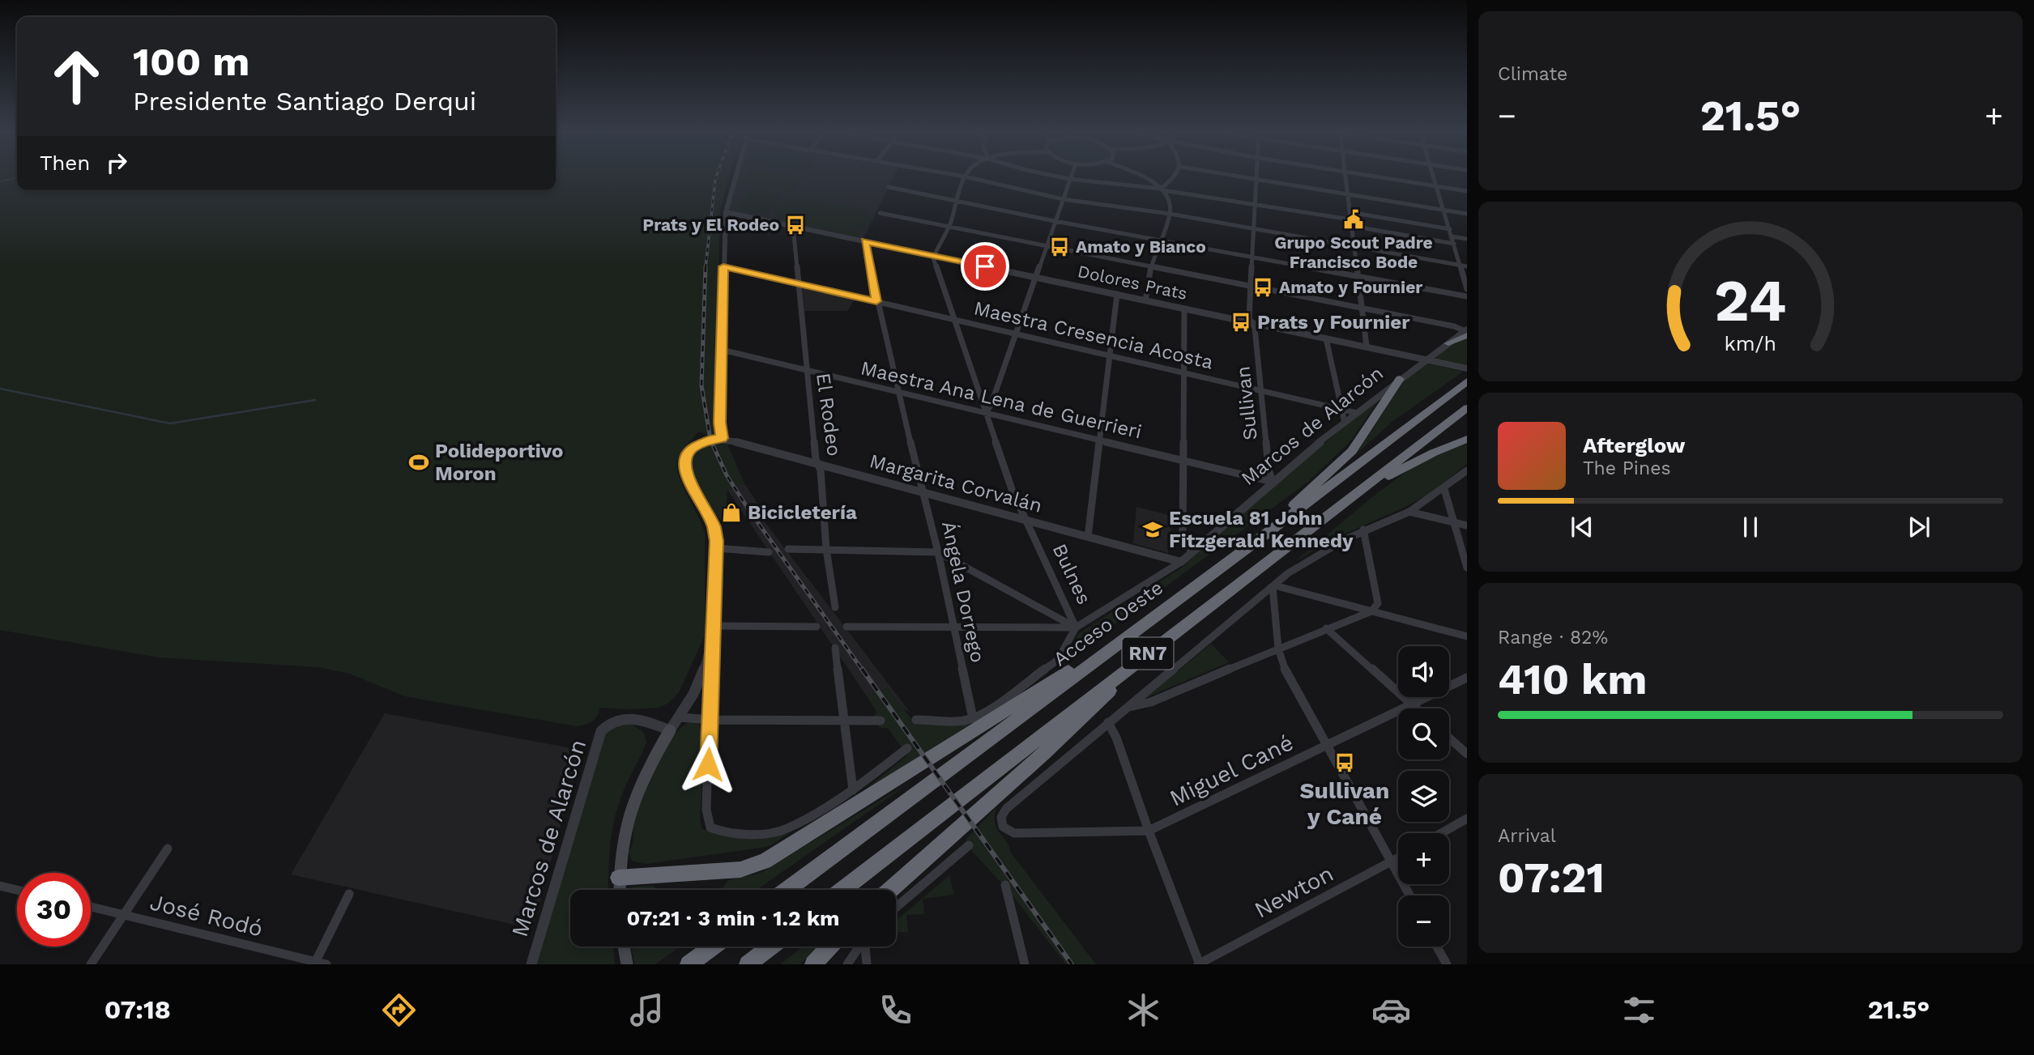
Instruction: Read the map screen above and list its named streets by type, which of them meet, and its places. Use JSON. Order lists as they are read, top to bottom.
{
  "streets": {
    "highway": ["Acceso Oeste", "RN7"],
    "street": [
      "Dolores Prats",
      "Maestra Cresencia Acosta",
      "Maestra Ana Lena de Guerrieri",
      "Sullivan",
      "El Rodeo",
      "Marcos de Alarcón",
      "Margarita Corvalán",
      "Bulnes",
      "Ángela Dorrego",
      "Miguel Cané",
      "Newton",
      "José Rodó"
    ]
  },
  "crossings": [
    ["Dolores Prats", "Sullivan"],
    ["Dolores Prats", "El Rodeo"],
    ["Dolores Prats", "Marcos de Alarcón"],
    ["Dolores Prats", "Bulnes"],
    ["Dolores Prats", "Ángela Dorrego"],
    ["Maestra Cresencia Acosta", "Sullivan"],
    ["Maestra Cresencia Acosta", "El Rodeo"],
    ["Maestra Cresencia Acosta", "Marcos de Alarcón"],
    ["Maestra Cresencia Acosta", "Bulnes"],
    ["Maestra Cresencia Acosta", "Ángela Dorrego"],
    ["Maestra Ana Lena de Guerrieri", "Sullivan"],
    ["Maestra Ana Lena de Guerrieri", "El Rodeo"],
    ["Maestra Ana Lena de Guerrieri", "Marcos de Alarcón"],
    ["Maestra Ana Lena de Guerrieri", "Bulnes"],
    ["Maestra Ana Lena de Guerrieri", "Ángela Dorrego"],
    ["Sullivan", "Marcos de Alarcón"],
    ["El Rodeo", "Margarita Corvalán"],
    ["Marcos de Alarcón", "Margarita Corvalán"],
    ["Marcos de Alarcón", "Bulnes"],
    ["Marcos de Alarcón", "Ángela Dorrego"],
    ["Margarita Corvalán", "Bulnes"],
    ["Margarita Corvalán", "Ángela Dorrego"]
  ],
  "places": {
    "public building": ["Grupo Scout Padre Francisco Bode"],
    "bus stop": [
      "Prats y El Rodeo",
      "Amato y Bianco",
      "Amato y Fournier",
      "Prats y Fournier",
      "Sullivan y Cané"
    ],
    "sports": ["Polideportivo Moron"],
    "shop": ["Bicicletería"],
    "school or university": ["Escuela 81 John Fitzgerald Kennedy"]
  },
  "page": {
    "tile": [
      "Climate",
      ["Range · 82%", "410 km"],
      ["Arrival", "07:21"]
    ],
    "turn": ["100 m", "Presidente Santiago Derqui"],
    "heat": ["−", "21.5°", "+"],
    "then": "Then",
    "song": ["Afterglow", "The Pines"],
    "map_buttons": ["+", "−"],
    "limit": "30",
    "trip": "07:21 · 3 min · 1.2 km",
    "tabs": ["07:18", "21.5°"],
    "gauge": ["24", "km/h"]
  }
}
